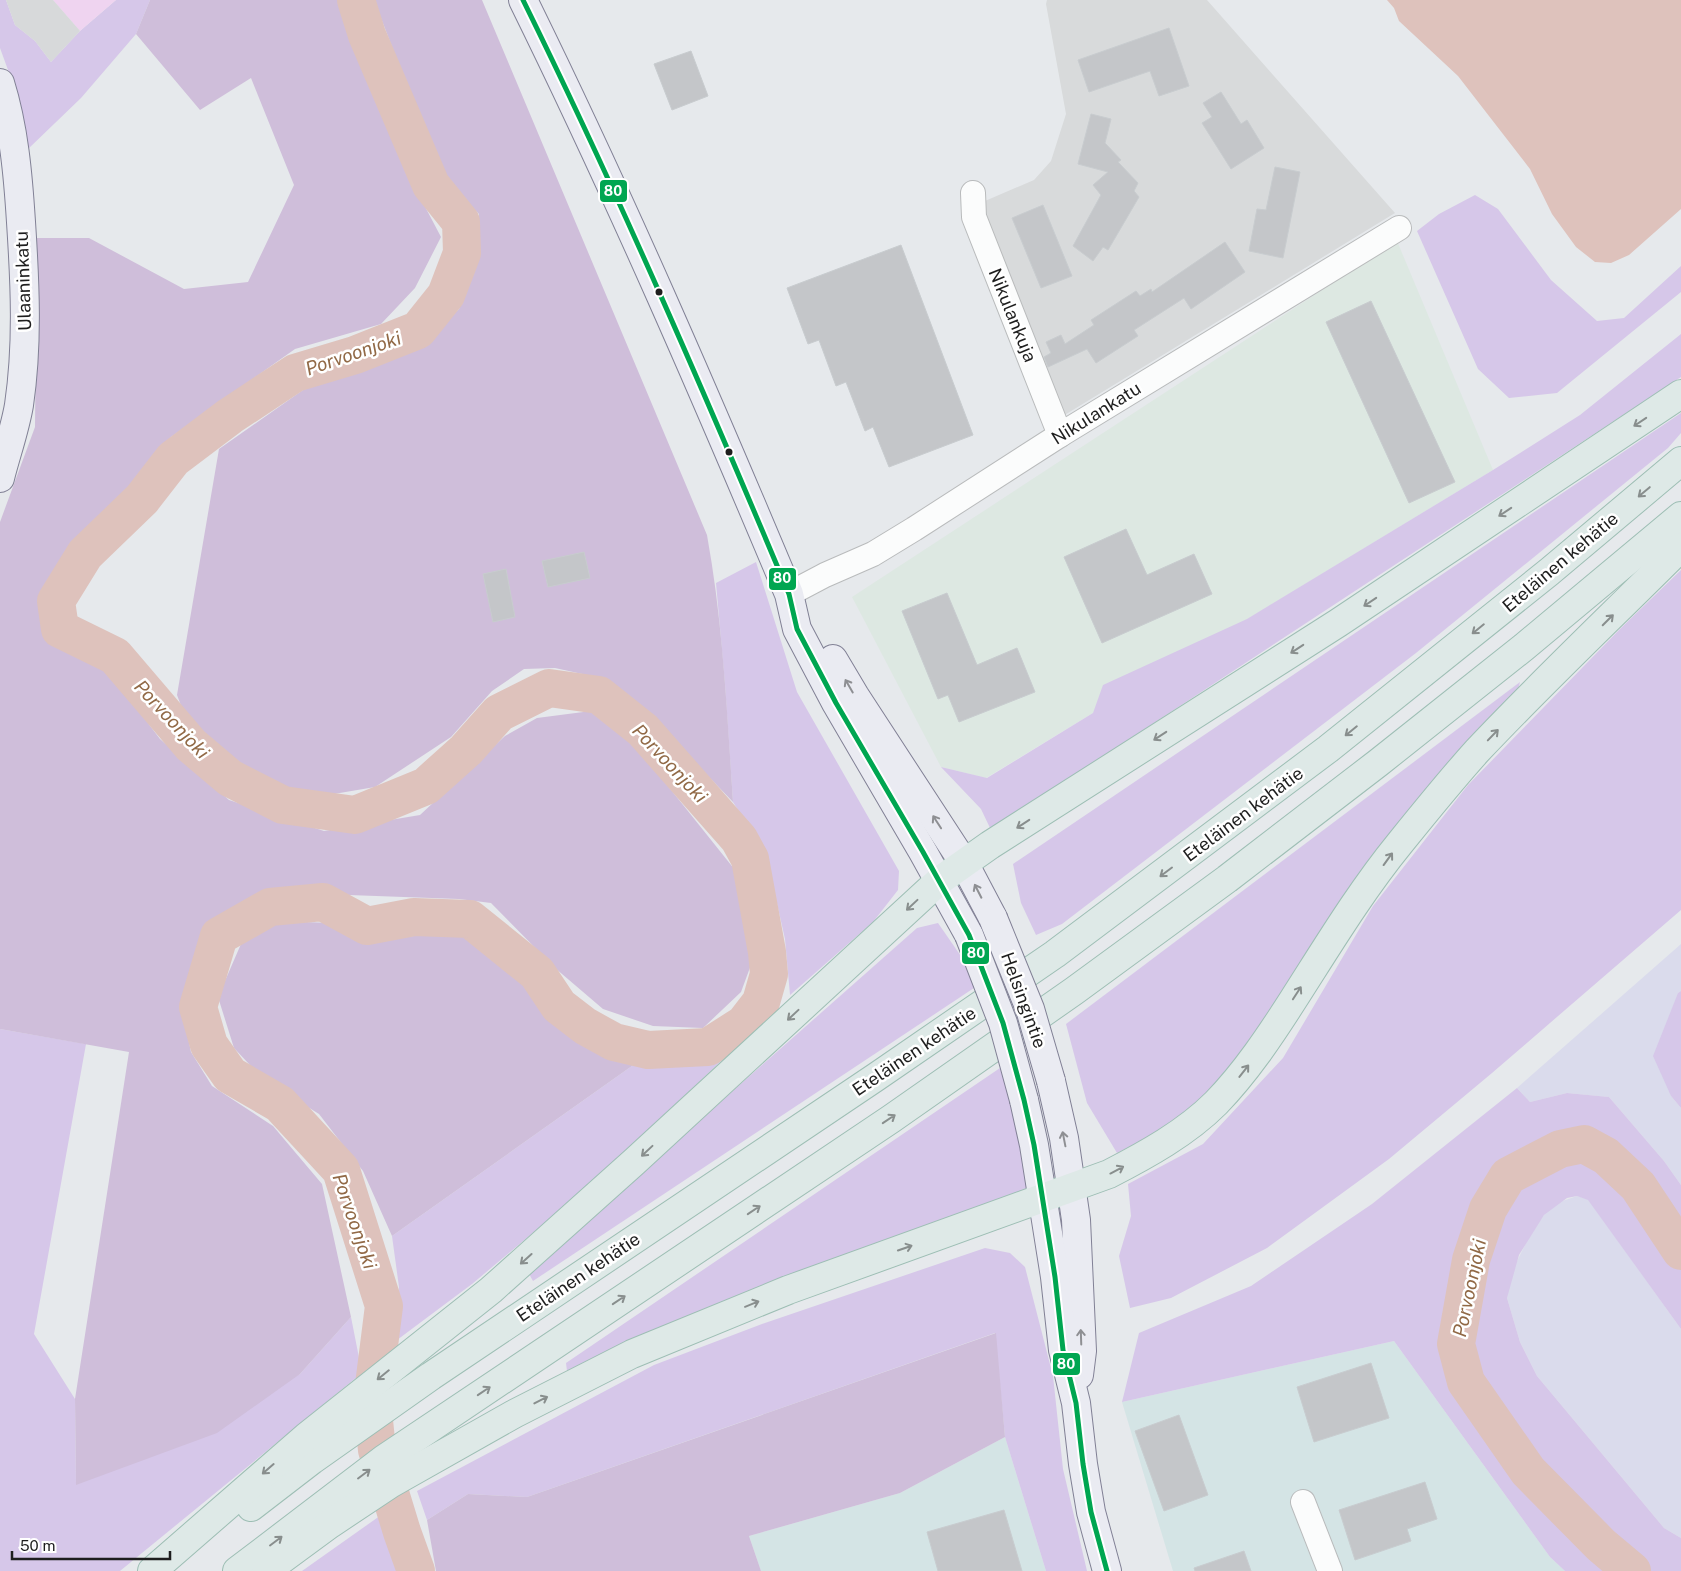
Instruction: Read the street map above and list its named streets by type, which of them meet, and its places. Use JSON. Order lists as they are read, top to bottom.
{
  "streets": {
    "highway": ["Eteläinen kehätie"],
    "main road": ["Ulaaninkatu", "Helsingintie"],
    "street": ["Nikulankuja", "Nikulankatu"]
  },
  "crossings": [
    ["Nikulankuja", "Nikulankatu"],
    ["Nikulankatu", "Helsingintie"]
  ],
  "water": ["Porvoonjoki"],
  "lines": ["transit line 80"],
  "scale_bar": "50 m"
}
